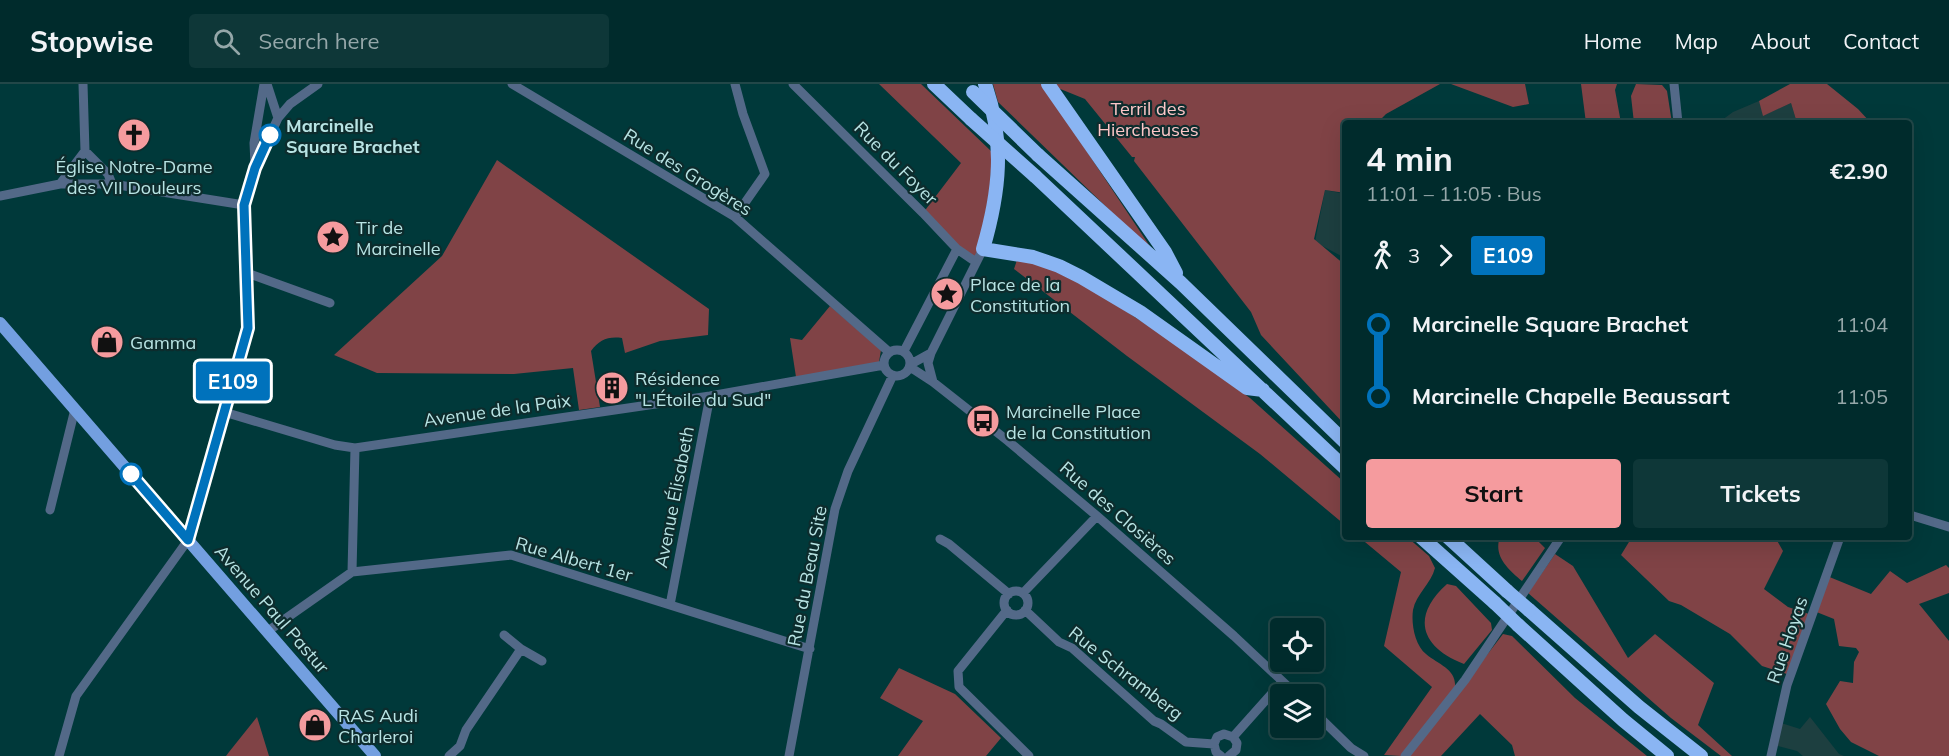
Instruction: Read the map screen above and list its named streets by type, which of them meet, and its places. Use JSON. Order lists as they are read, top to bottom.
{
  "streets": {
    "main road": ["Avenue Paul Pastur"],
    "street": [
      "Rue du Foyer",
      "Rue des Grogères",
      "Avenue de la Paix",
      "Avenue Élisabeth",
      "Rue des Closières",
      "Rue Albert 1er",
      "Rue du Beau Site",
      "Rue Hoyas",
      "Rue Schramberg"
    ]
  },
  "crossings": [
    ["Rue des Grogères", "Avenue de la Paix"],
    ["Rue des Grogères", "Rue des Closières"],
    ["Rue des Grogères", "Rue du Beau Site"],
    ["Avenue de la Paix", "Avenue Élisabeth"],
    ["Avenue de la Paix", "Rue des Closières"],
    ["Avenue de la Paix", "Rue du Beau Site"],
    ["Avenue Élisabeth", "Rue Albert 1er"],
    ["Rue des Closières", "Rue du Beau Site"],
    ["Rue Albert 1er", "Rue du Beau Site"],
    ["Rue Albert 1er", "Avenue Paul Pastur"]
  ],
  "parks": ["Terril des Hiercheuses"],
  "places": {
    "church": ["Église Notre-Dame des VII Douleurs"],
    "other": ["Marcinelle Square Brachet"],
    "place": ["Tir de Marcinelle", "Place de la Constitution"],
    "shop": ["Gamma", "RAS Audi Charleroi"],
    "building": ["Résidence \"L'Étoile du Sud\""],
    "bus stop": ["Marcinelle Place de la Constitution"]
  },
  "lines": ["bus line E109"],
  "page": {
    "header": "Stopwise",
    "search": "Search here",
    "nav": [
      "Home",
      "Map",
      "About",
      "Contact"
    ],
    "on_map": "E109",
    "heading": ["4 min", "11:01 – 11:05 · Bus", "€2.90"],
    "legs": ["3", "E109"],
    "list": [
      {
        "name": "Marcinelle Square Brachet",
        "value": "11:04"
      },
      {
        "name": "Marcinelle Chapelle Beaussart",
        "value": "11:05"
      }
    ],
    "buttons": ["Start", "Tickets"]
  }
}
